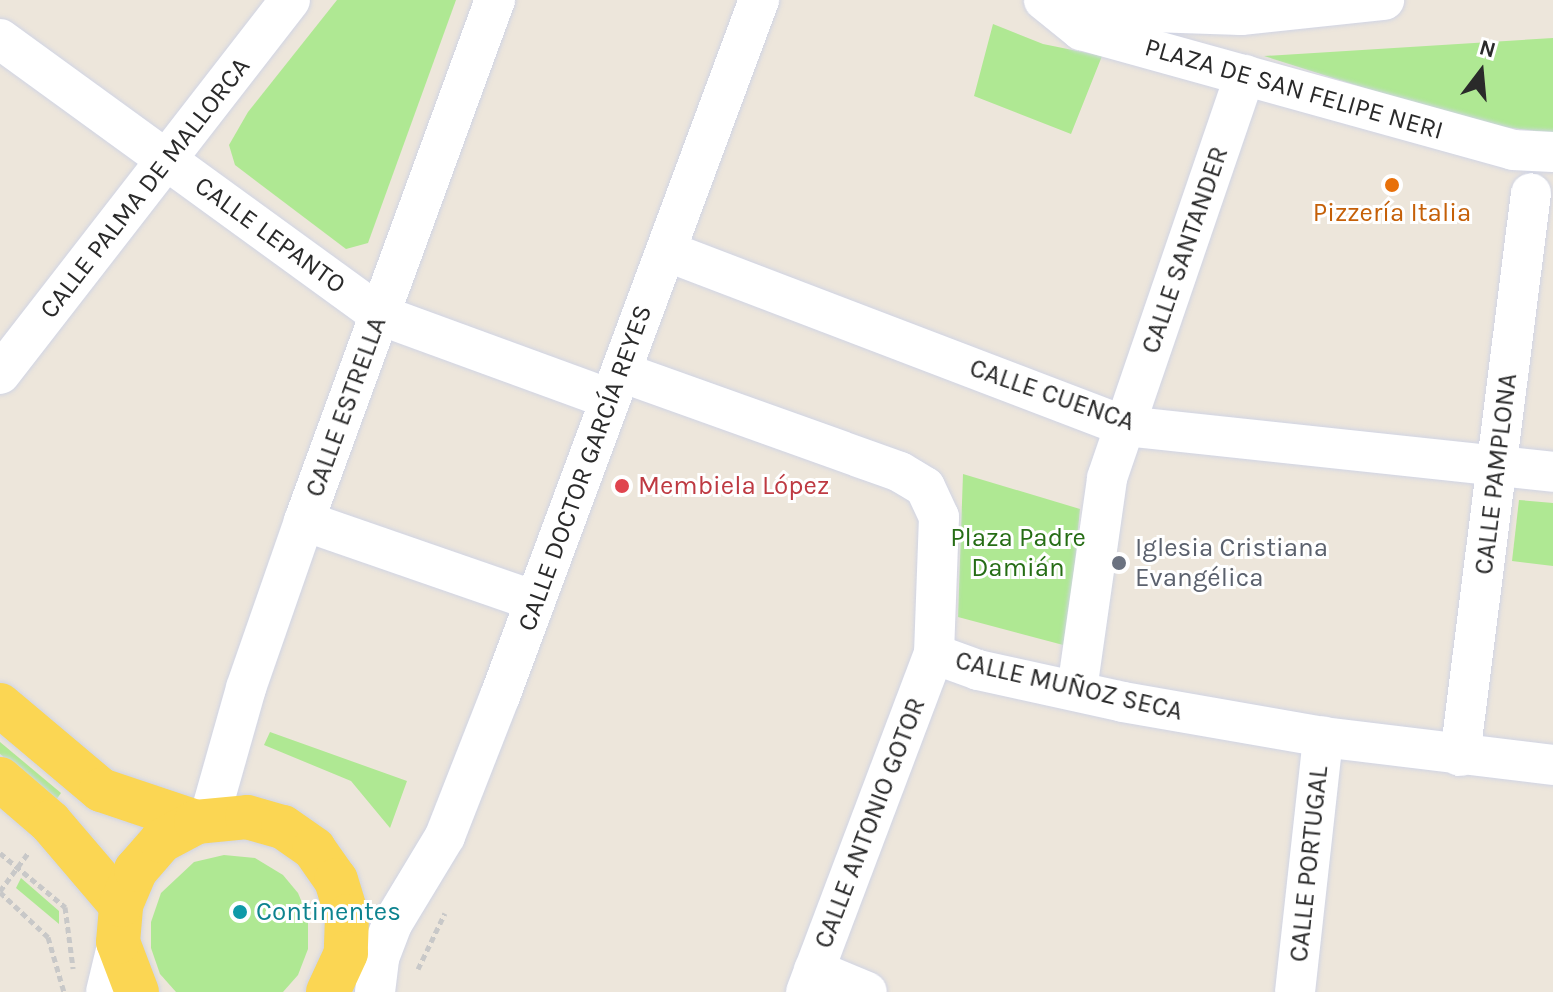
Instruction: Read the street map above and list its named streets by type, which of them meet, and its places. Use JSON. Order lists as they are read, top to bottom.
{
  "streets": {
    "street": [
      "PLAZA DE SAN FELIPE NERI",
      "CALLE PALMA DE MALLORCA",
      "CALLE LEPANTO",
      "CALLE SANTANDER",
      "CALLE CUENCA",
      "CALLE ESTRELLA",
      "CALLE DOCTOR GARCÍA REYES",
      "CALLE PAMPLONA",
      "CALLE MUÑOZ SECA",
      "CALLE ANTONIO GOTOR",
      "CALLE PORTUGAL"
    ]
  },
  "crossings": [
    ["PLAZA DE SAN FELIPE NERI", "CALLE SANTANDER"],
    ["CALLE PALMA DE MALLORCA", "CALLE LEPANTO"],
    ["CALLE LEPANTO", "CALLE ESTRELLA"],
    ["CALLE LEPANTO", "CALLE DOCTOR GARCÍA REYES"],
    ["CALLE LEPANTO", "CALLE MUÑOZ SECA"],
    ["CALLE SANTANDER", "CALLE CUENCA"],
    ["CALLE SANTANDER", "CALLE MUÑOZ SECA"],
    ["CALLE CUENCA", "CALLE DOCTOR GARCÍA REYES"],
    ["CALLE CUENCA", "CALLE PAMPLONA"],
    ["CALLE DOCTOR GARCÍA REYES", "CALLE MUÑOZ SECA"],
    ["CALLE PAMPLONA", "CALLE MUÑOZ SECA"],
    ["CALLE MUÑOZ SECA", "CALLE ANTONIO GOTOR"],
    ["CALLE MUÑOZ SECA", "CALLE PORTUGAL"]
  ],
  "parks": ["Plaza Padre Damián"],
  "places": [
    "Pizzería Italia",
    "Membiela López",
    "Iglesia Cristiana Evangélica",
    "Continentes"
  ],
  "north": "top"
}
